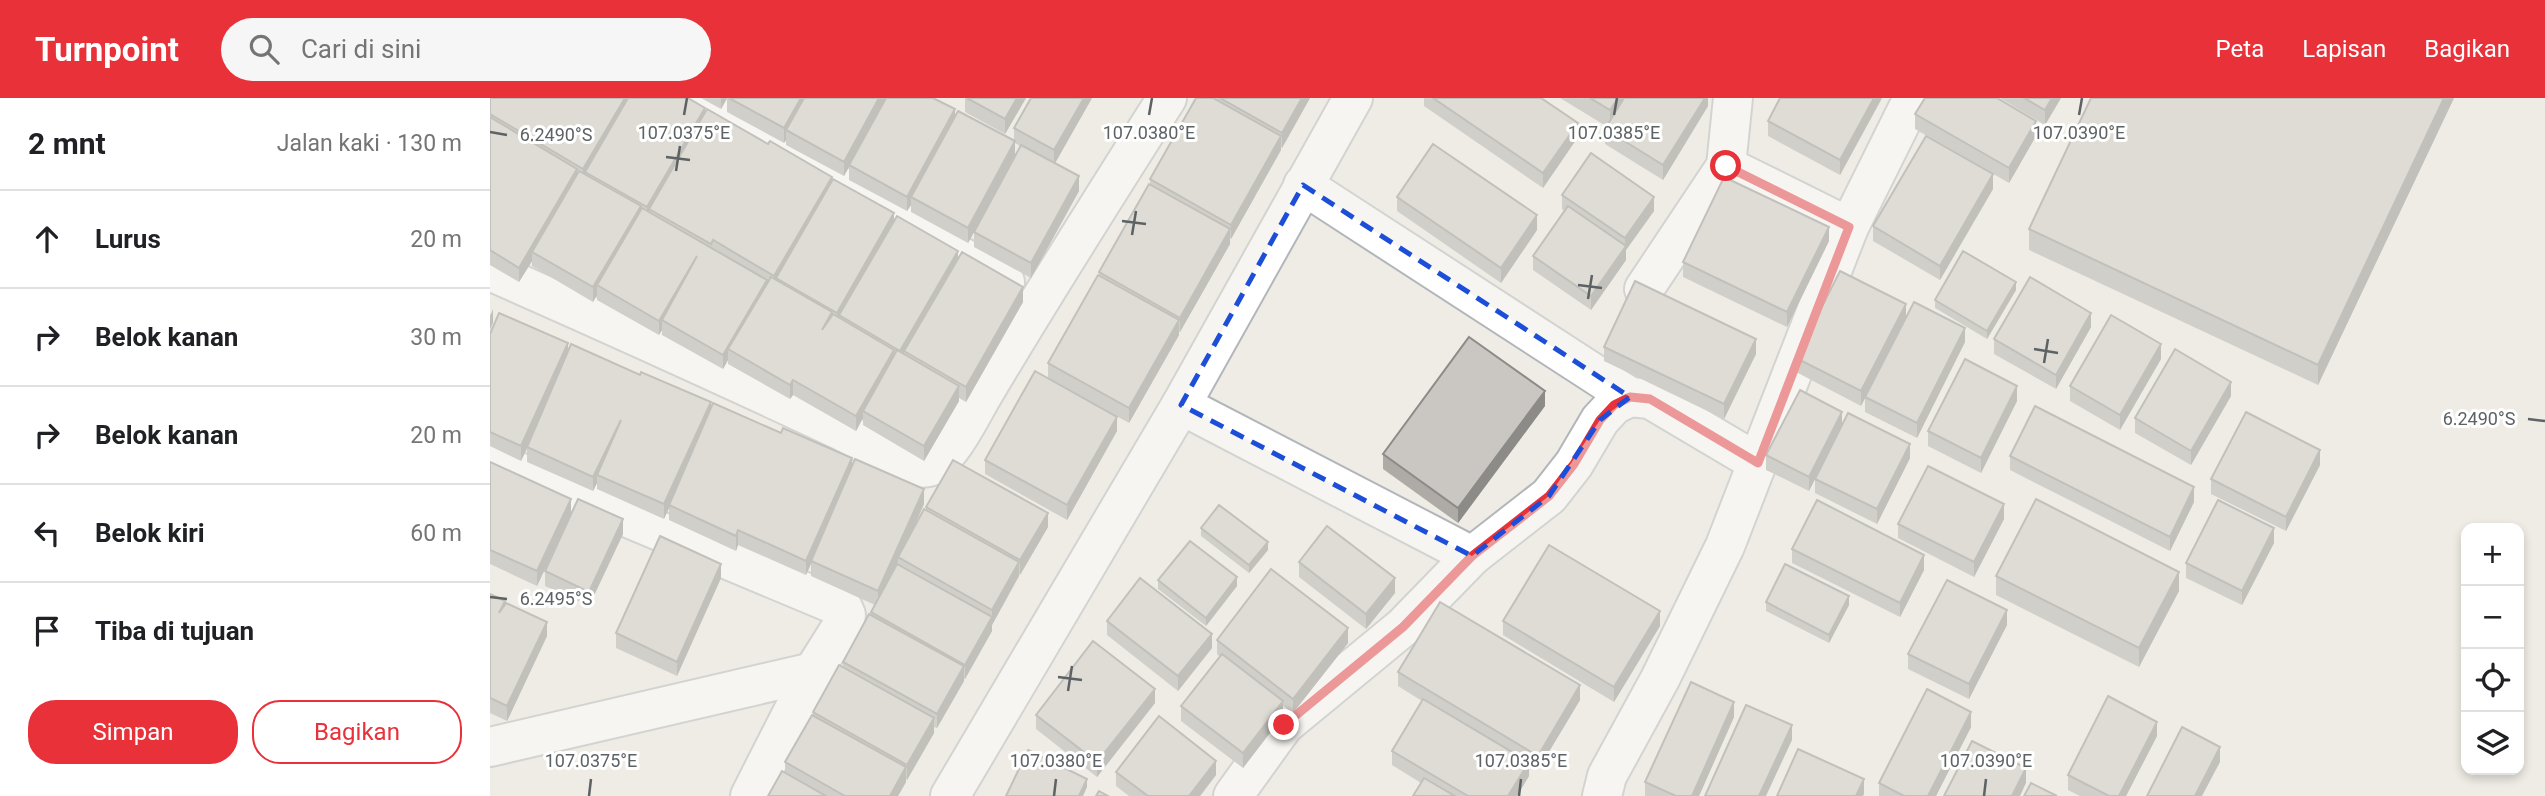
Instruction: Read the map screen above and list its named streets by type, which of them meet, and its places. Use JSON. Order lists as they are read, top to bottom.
{
  "page": {
    "header": "Turnpoint",
    "search": "Cari di sini",
    "nav": ["Peta", "Lapisan", "Bagikan"],
    "heading": ["2 mnt", "Jalan kaki · 130 m"],
    "list": [
      ["Lurus", "20 m"],
      ["Belok kanan", "30 m"],
      ["Belok kanan", "20 m"],
      ["Belok kiri", "60 m"],
      "Tiba di tujuan"
    ],
    "map_buttons": ["+", "−"],
    "buttons": ["Simpan", "Bagikan"]
  },
  "coordinates": [
    "107.0375°E",
    "107.0380°E",
    "107.0385°E",
    "107.0390°E",
    "6.2490°S",
    "6.2495°S"
  ]
}
